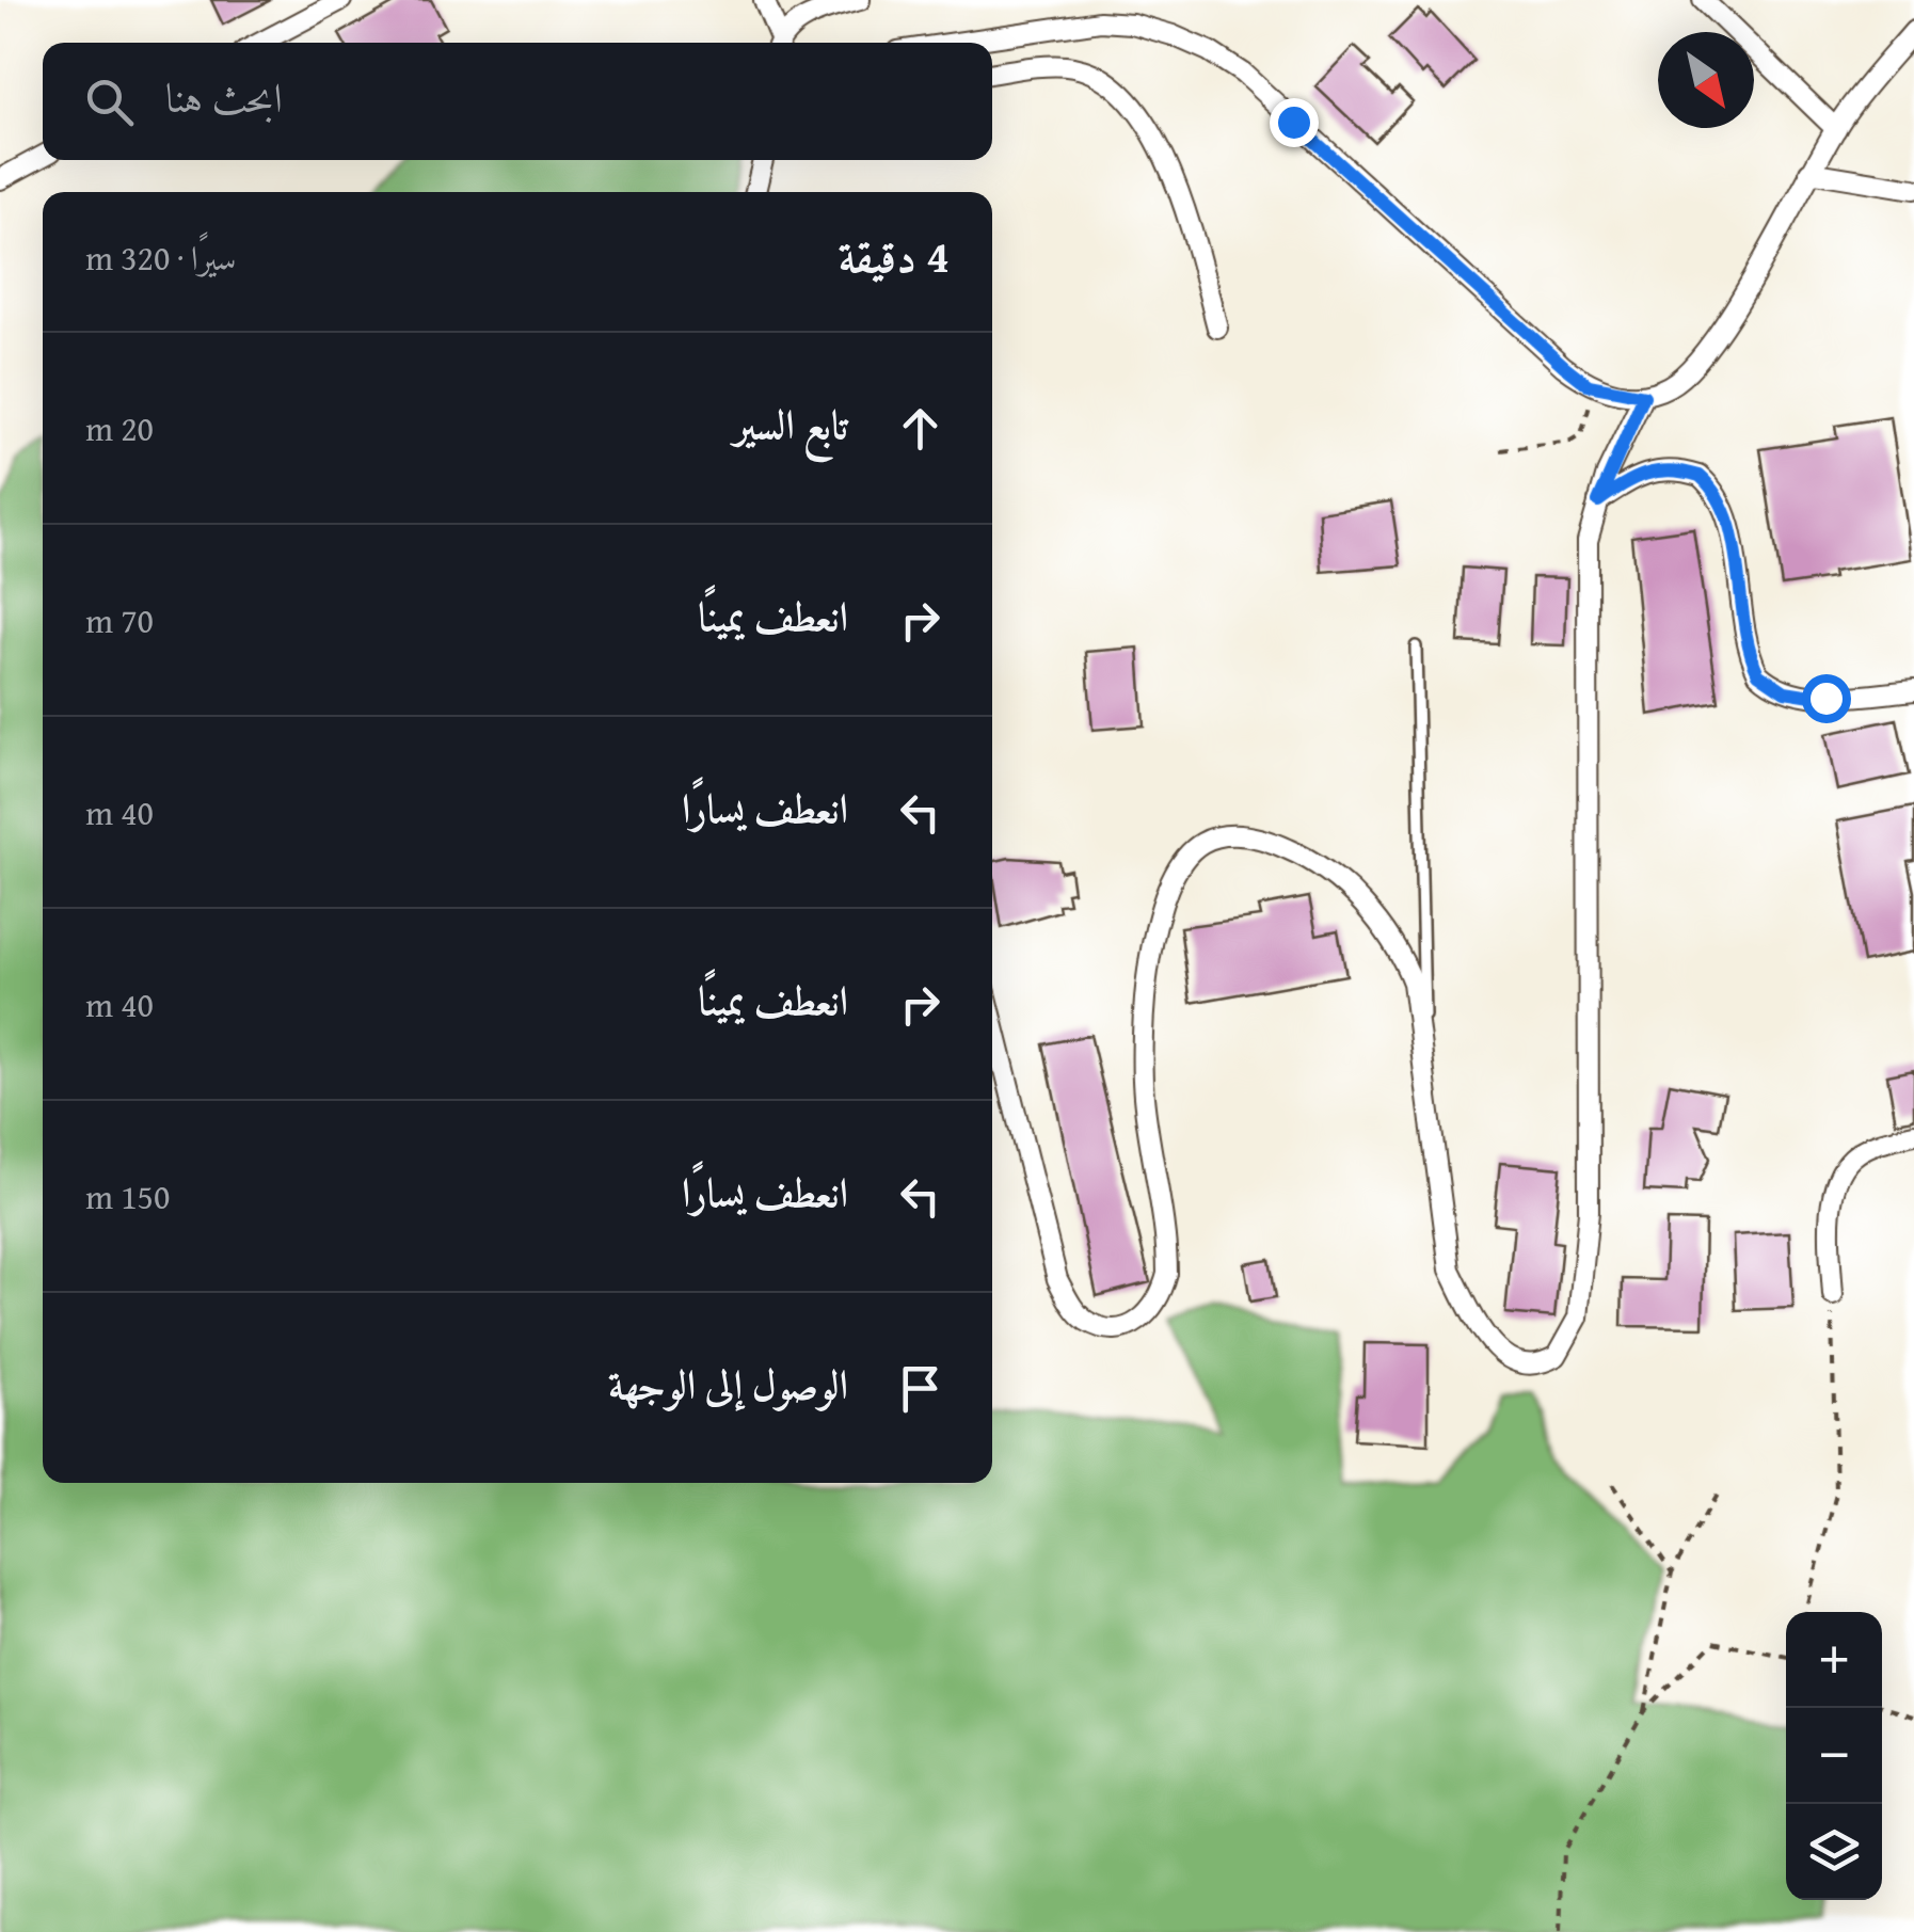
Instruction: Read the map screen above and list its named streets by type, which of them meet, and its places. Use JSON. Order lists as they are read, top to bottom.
{
  "north": "bottom right",
  "page": {
    "search": "ابحث هنا",
    "heading": ["4 دقيقة", "سيرًا · 320 m"],
    "list": [
      ["تابع السير", "20 m"],
      ["انعطف يمينًا", "70 m"],
      ["انعطف يسارًا", "40 m"],
      ["انعطف يمينًا", "40 m"],
      ["انعطف يسارًا", "150 m"],
      "الوصول إلى الوجهة"
    ],
    "map_buttons": ["+", "−"]
  }
}
